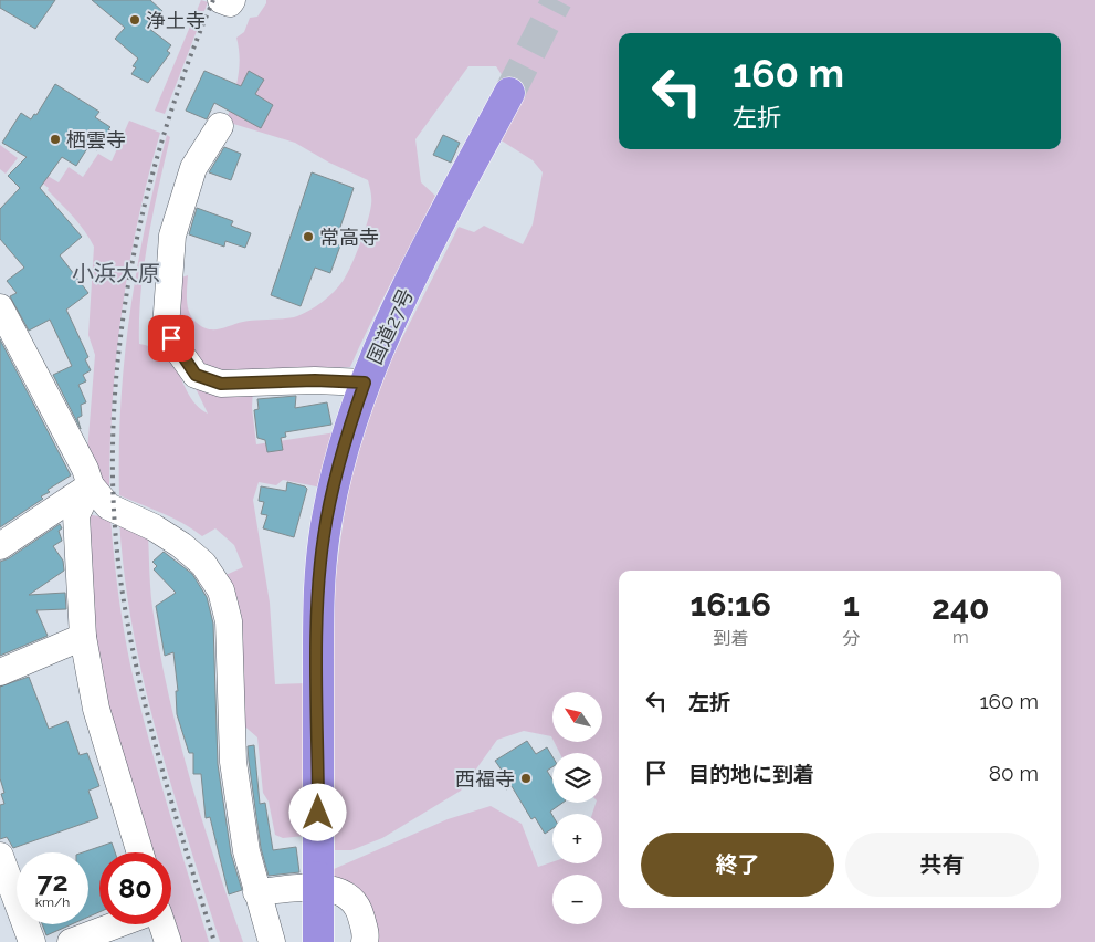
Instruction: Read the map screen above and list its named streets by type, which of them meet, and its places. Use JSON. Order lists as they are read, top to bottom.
{
  "streets": {
    "highway": ["国道27号"]
  },
  "districts": ["小浜大原"],
  "places": [
    "浄土寺",
    "栖雲寺",
    "常高寺",
    "西福寺"
  ],
  "north": "top left",
  "page": {
    "turn": ["160 m", "左折"],
    "eta": [
      "16:16",
      "到着",
      "1",
      "分",
      "240",
      "m"
    ],
    "list": [
      {
        "name": "左折",
        "value": "160 m"
      },
      {
        "name": "目的地に到着",
        "value": "80 m"
      }
    ],
    "map_buttons": ["+", "−"],
    "buttons": ["終了", "共有"],
    "speed": "72 km/h",
    "limit": "80"
  }
}
